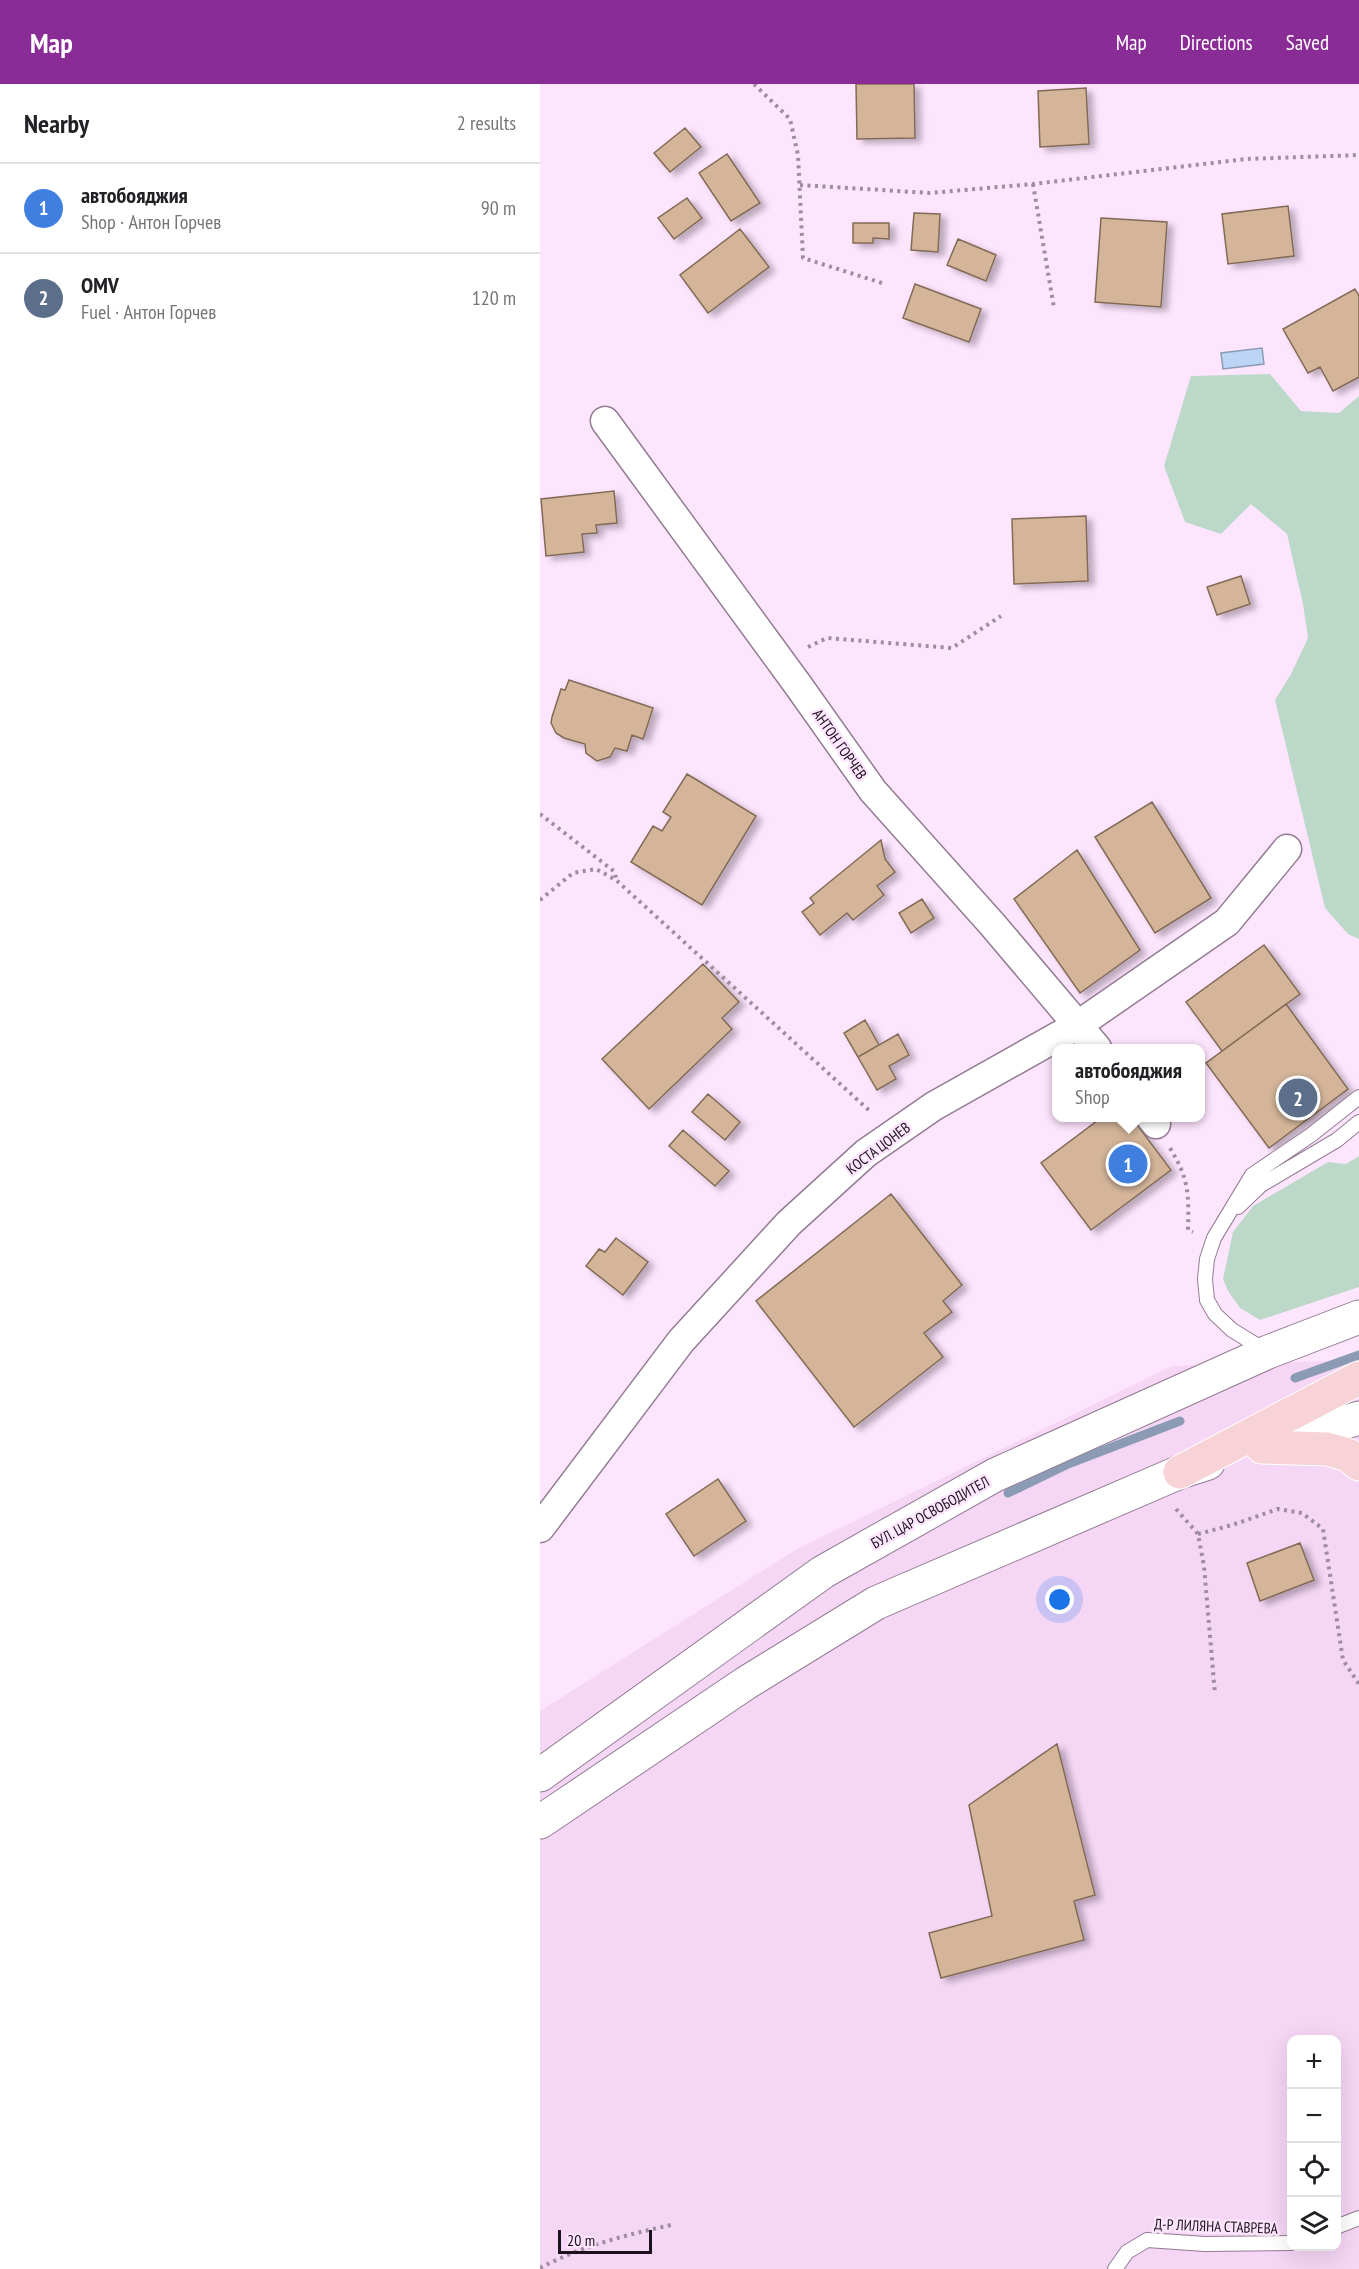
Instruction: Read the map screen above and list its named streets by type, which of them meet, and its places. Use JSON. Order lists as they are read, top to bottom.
{
  "streets": {
    "main road": ["БУЛ. ЦАР ОСВОБОДИТЕЛ"],
    "street": ["АНТОН ГОРЧЕВ", "КОСТА ЦОНЕВ"],
    "lane": ["Д-Р ЛИЛЯНА СТАВРЕВА"]
  },
  "crossings": [
    ["АНТОН ГОРЧЕВ", "КОСТА ЦОНЕВ"]
  ],
  "scale_bar": "20 m",
  "page": {
    "header": "Map",
    "nav": ["Map", "Directions", "Saved"],
    "heading": ["Nearby", "2 results"],
    "list": [
      {
        "mark": "1",
        "name": "автобояджия",
        "note": "Shop · Антон Горчев",
        "value": "90 m"
      },
      {
        "mark": "2",
        "name": "OMV",
        "note": "Fuel · Антон Горчев",
        "value": "120 m"
      }
    ],
    "popup": ["автобояджия", "Shop"],
    "pins": ["2", "1"],
    "map_buttons": ["+", "−"],
    "scale": "20 m"
  }
}
